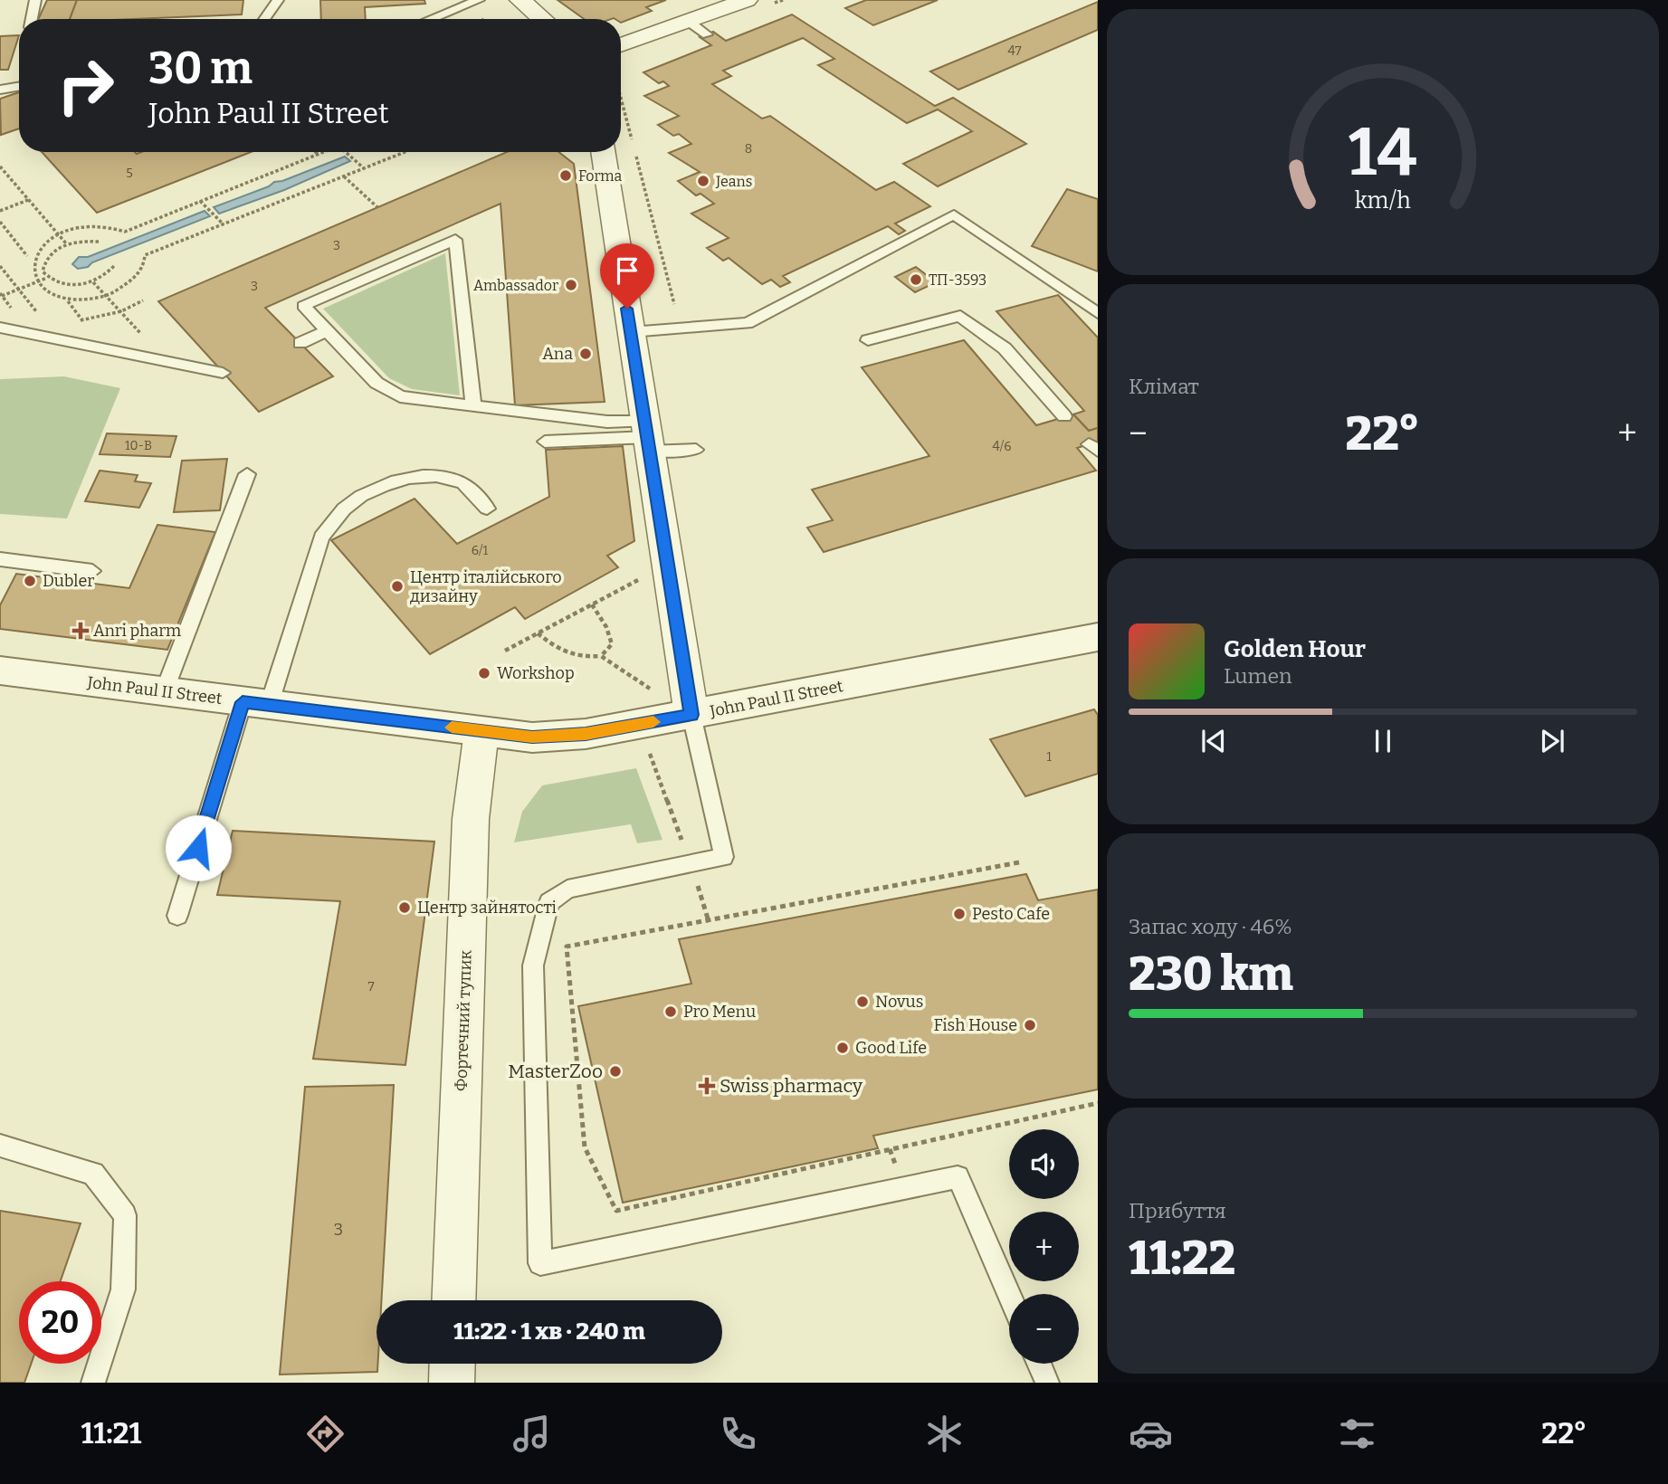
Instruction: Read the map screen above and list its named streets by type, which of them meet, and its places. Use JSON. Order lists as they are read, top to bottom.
{
  "streets": {
    "street": ["John Paul II Street", "Фортечний тупик"]
  },
  "crossings": [
    ["John Paul II Street", "Фортечний тупик"]
  ],
  "places": {
    "other": [
      "Forma",
      "Jeans",
      "ТП-3593",
      "Ambassador",
      "Ana",
      "Dubler",
      "Центр італійського дизайну",
      "Workshop",
      "Центр зайнятості",
      "Pesto Cafe",
      "Novus",
      "Pro Menu",
      "Fish House",
      "Good Life",
      "MasterZoo"
    ],
    "health": ["Anri pharm", "Swiss pharmacy"]
  },
  "house_numbers": [
    "47",
    "8",
    "5",
    "3",
    "3",
    "10-В",
    "4/6",
    "6/1",
    "1",
    "7",
    "3"
  ],
  "page": {
    "turn": ["30 m", "John Paul II Street"],
    "tile": [
      "Клімат",
      ["Запас ходу · 46%", "230 km"],
      ["Прибуття", "11:22"]
    ],
    "heat": ["−", "22°", "+"],
    "song": ["Golden Hour", "Lumen"],
    "map_buttons": ["+", "−"],
    "limit": "20",
    "trip": "11:22 · 1 хв · 240 m",
    "tabs": ["11:21", "22°"],
    "gauge": ["14", "km/h"]
  }
}
